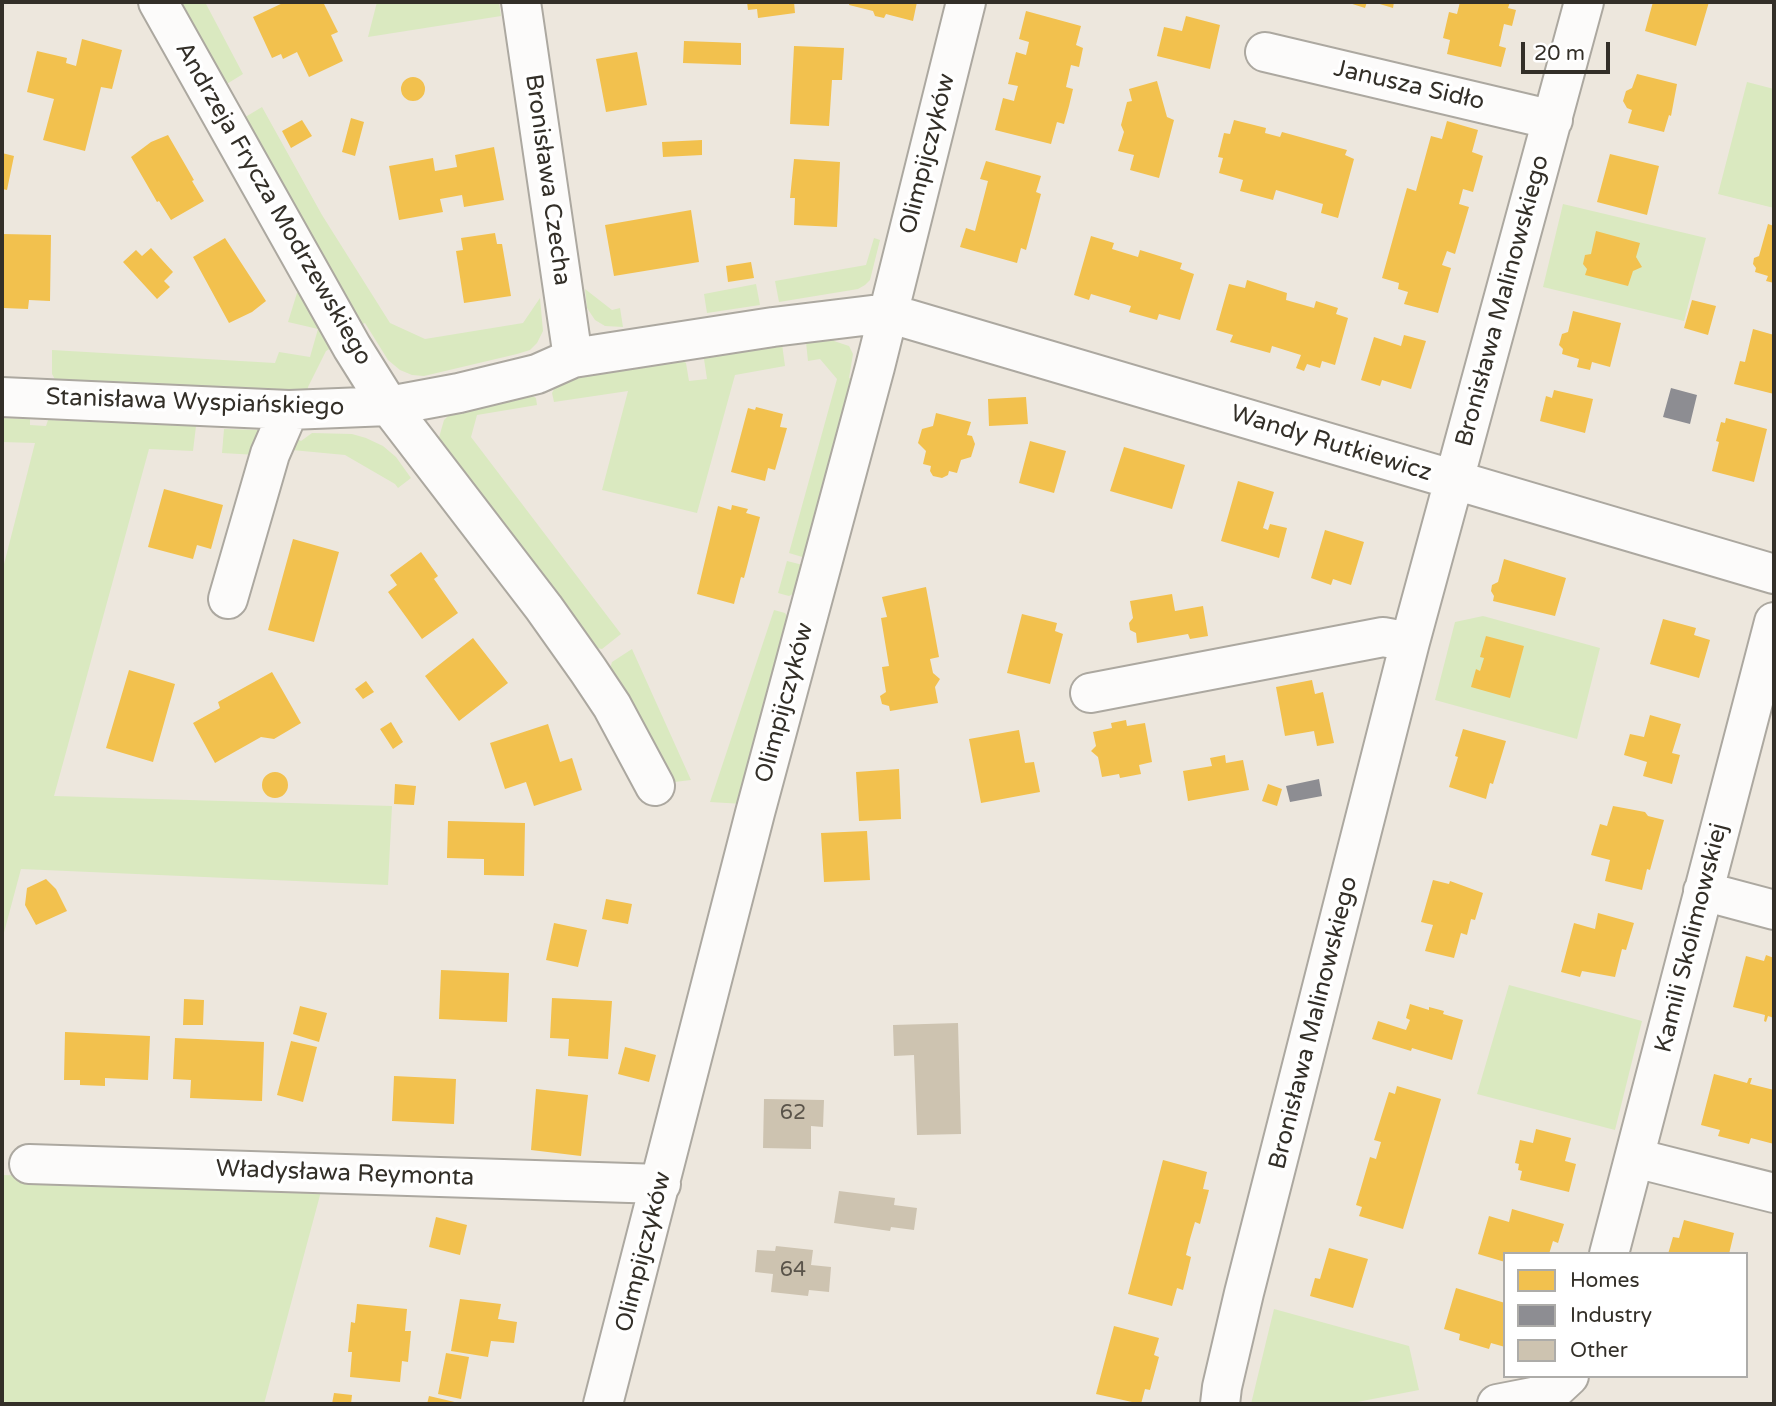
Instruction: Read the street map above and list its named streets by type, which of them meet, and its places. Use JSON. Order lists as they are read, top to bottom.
{
  "streets": {
    "street": [
      "Janusza Sidło",
      "Olimpijczyków",
      "Bronisława Czecha",
      "Andrzeja Frycza Modrzewskiego",
      "Bronisława Malinowskiego",
      "Stanisława Wyspiańskiego",
      "Wandy Rutkiewicz",
      "Kamili Skolimowskiej",
      "Władysława Reymonta"
    ]
  },
  "crossings": [
    ["Janusza Sidło", "Bronisława Malinowskiego"],
    ["Olimpijczyków", "Wandy Rutkiewicz"],
    ["Olimpijczyków", "Władysława Reymonta"],
    ["Andrzeja Frycza Modrzewskiego", "Stanisława Wyspiańskiego"],
    ["Bronisława Malinowskiego", "Wandy Rutkiewicz"]
  ],
  "house_numbers": ["62", "64"],
  "legend": ["Homes", "Industry", "Other"],
  "scale_bar": "20 m"
}
